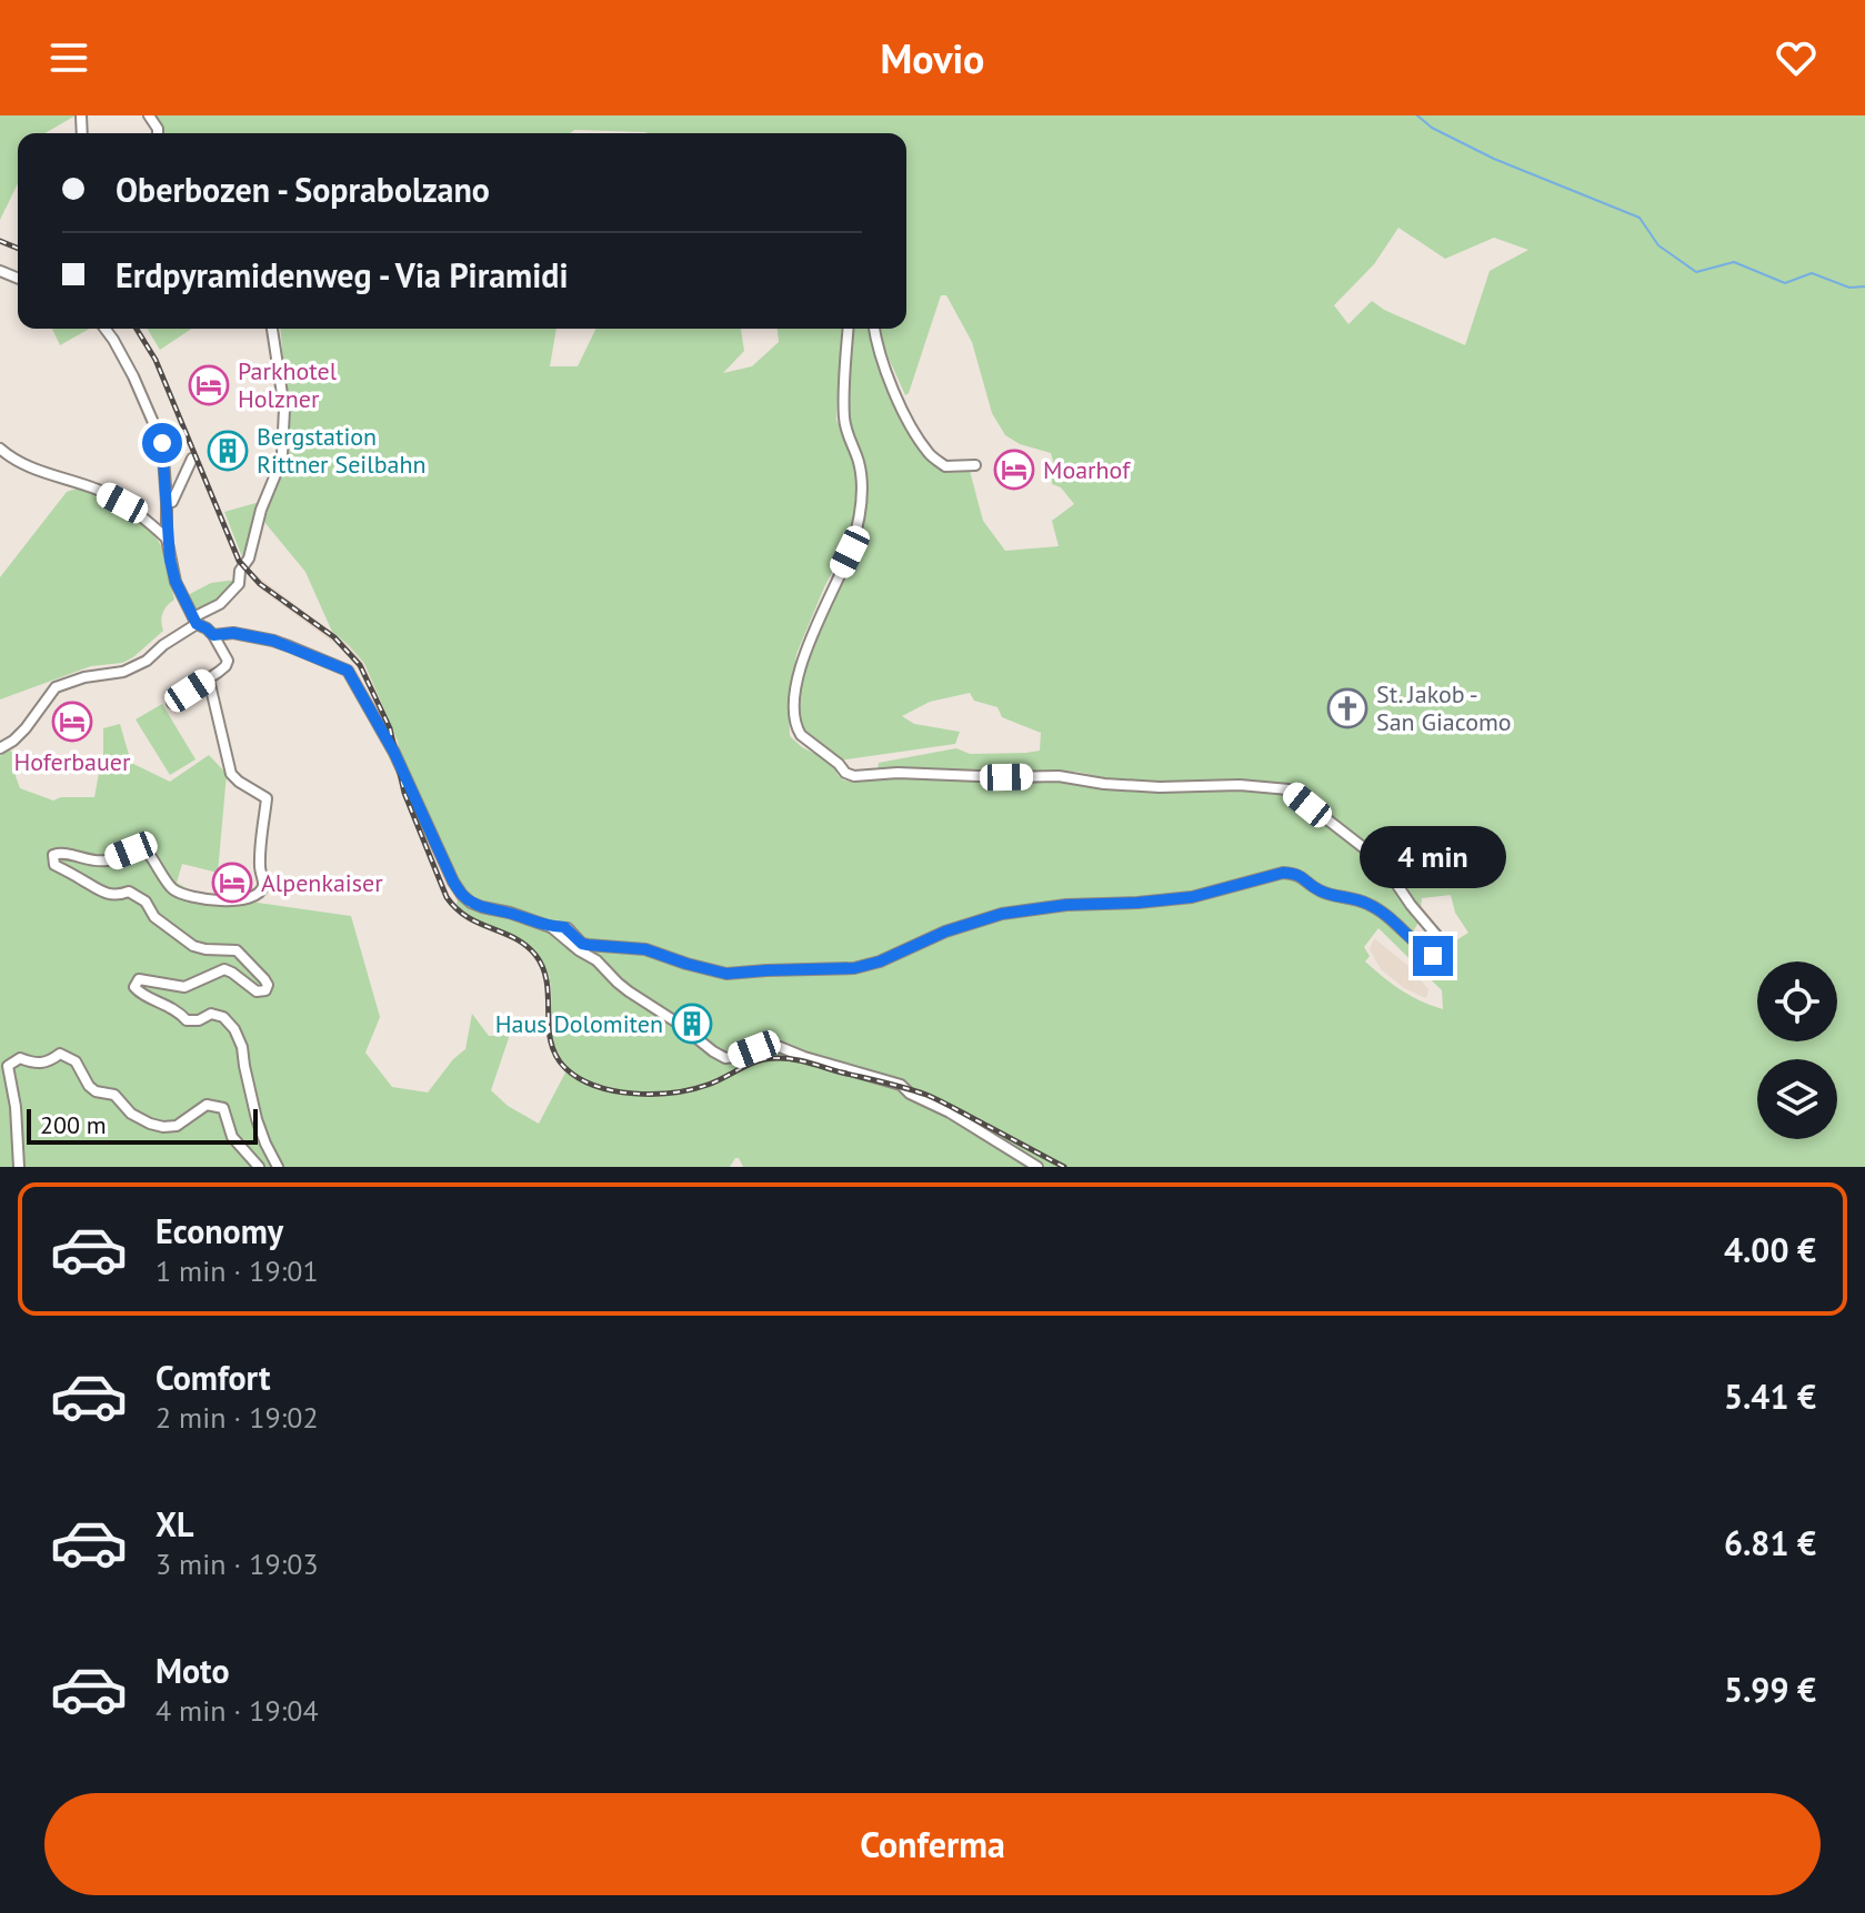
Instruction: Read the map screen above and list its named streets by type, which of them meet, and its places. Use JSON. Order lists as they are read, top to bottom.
{
  "places": {
    "hotel": [
      "Parkhotel Holzner",
      "Moarhof",
      "Hoferbauer",
      "Alpenkaiser"
    ],
    "building": ["Bergstation Rittner Seilbahn", "Haus Dolomiten"],
    "church": ["St. Jakob - San Giacomo"]
  },
  "scale_bar": "200 m",
  "page": {
    "header": "Movio",
    "banner": ["Oberbozen - Soprabolzano", "Erdpyramidenweg - Via Piramidi"],
    "bubble": "4 min",
    "scale": "200 m",
    "list": [
      {
        "name": "Economy",
        "note": "1 min · 19:01",
        "value": "4.00 €"
      },
      {
        "name": "Comfort",
        "note": "2 min · 19:02",
        "value": "5.41 €"
      },
      {
        "name": "XL",
        "note": "3 min · 19:03",
        "value": "6.81 €"
      },
      {
        "name": "Moto",
        "note": "4 min · 19:04",
        "value": "5.99 €"
      }
    ],
    "buttons": "Conferma"
  }
}
